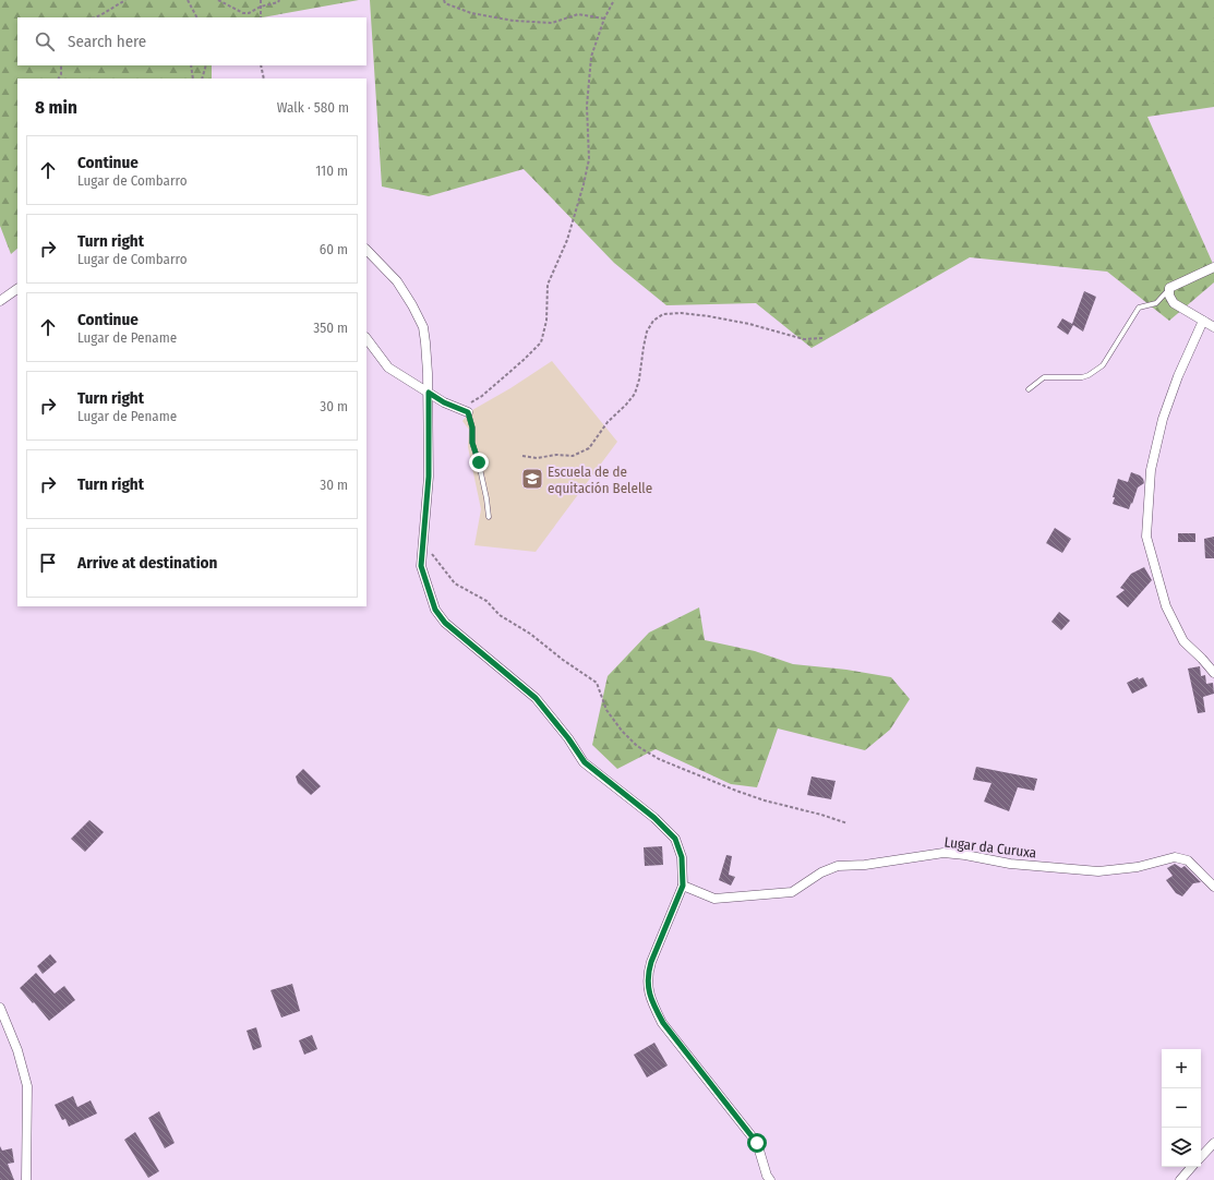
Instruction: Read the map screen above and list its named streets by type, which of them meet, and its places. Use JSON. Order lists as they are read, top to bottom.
{
  "streets": {
    "street": ["Lugar da Curuxa"]
  },
  "places": {
    "school or university": ["Escuela de de equitación Belelle"]
  },
  "page": {
    "search": "Search here",
    "heading": ["8 min", "Walk · 580 m"],
    "list": [
      ["Continue", "Lugar de Combarro", "110 m"],
      ["Turn right", "Lugar de Combarro", "60 m"],
      ["Continue", "Lugar de Pename", "350 m"],
      ["Turn right", "Lugar de Pename", "30 m"],
      ["Turn right", "30 m"],
      "Arrive at destination"
    ],
    "map_buttons": ["+", "−"]
  }
}
